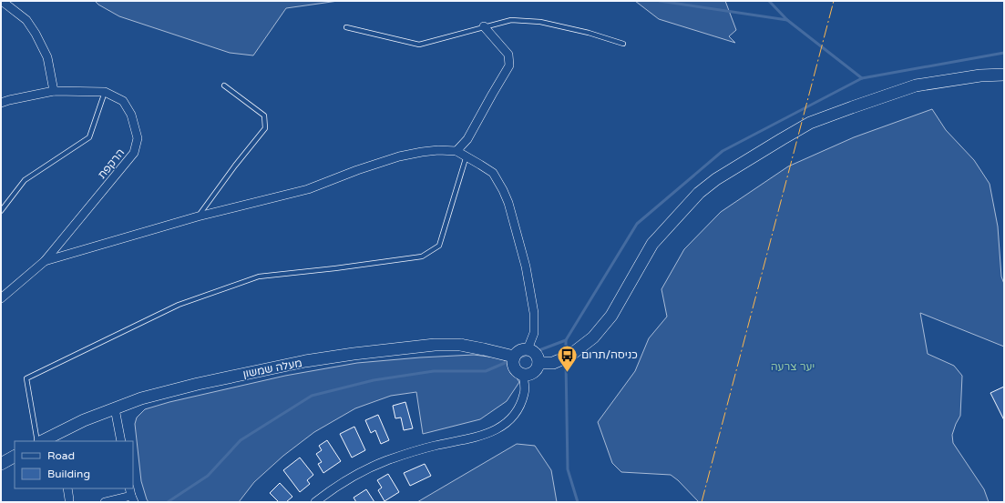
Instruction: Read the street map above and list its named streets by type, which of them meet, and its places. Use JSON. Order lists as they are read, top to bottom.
{
  "streets": {
    "main road": ["מעלה שמשון"],
    "street": ["הרקפת"]
  },
  "parks": ["יער צרעה"],
  "places": {
    "bus stop": ["כניסה/תרום"]
  },
  "legend": ["Road", "Building"]
}
